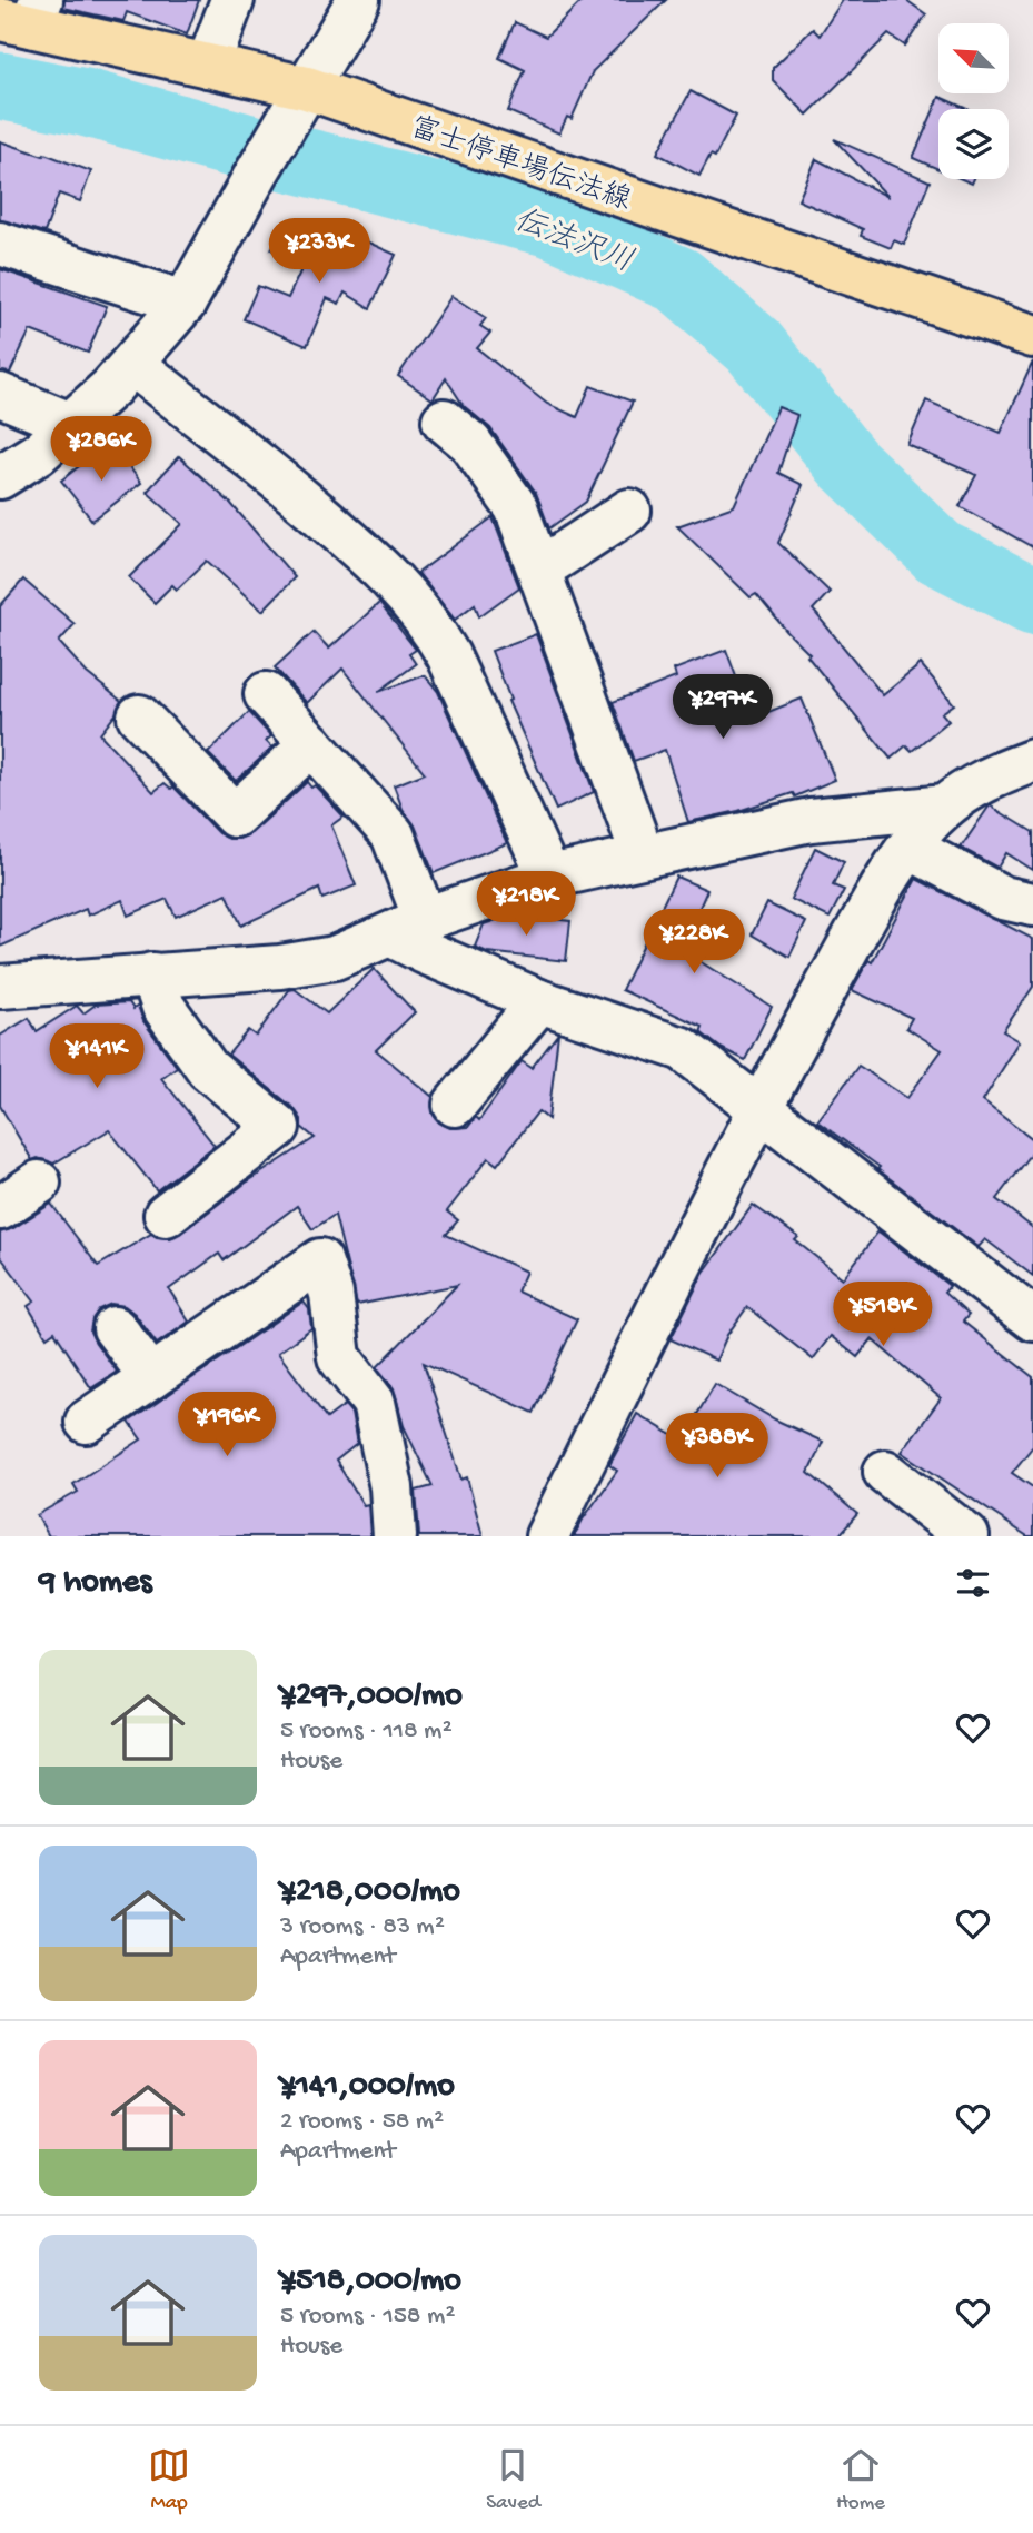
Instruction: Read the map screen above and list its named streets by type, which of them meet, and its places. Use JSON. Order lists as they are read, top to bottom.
{
  "streets": {
    "main road": ["富士停車場伝法線"]
  },
  "water": ["伝法沢川"],
  "north": "top left",
  "page": {
    "price": [
      "¥233K",
      "¥286K",
      "¥297K",
      "¥218K",
      "¥228K",
      "¥141K",
      "¥518K",
      "¥196K",
      "¥388K"
    ],
    "heading": "9 homes",
    "list": [
      {
        "name": "¥297,000/mo",
        "note": "5 rooms · 118 m² · House"
      },
      {
        "name": "¥218,000/mo",
        "note": "3 rooms · 83 m² · Apartment"
      },
      {
        "name": "¥141,000/mo",
        "note": "2 rooms · 58 m² · Apartment"
      },
      {
        "name": "¥518,000/mo",
        "note": "5 rooms · 158 m² · House"
      }
    ],
    "tabs": ["Map", "Saved", "Home"]
  }
}
